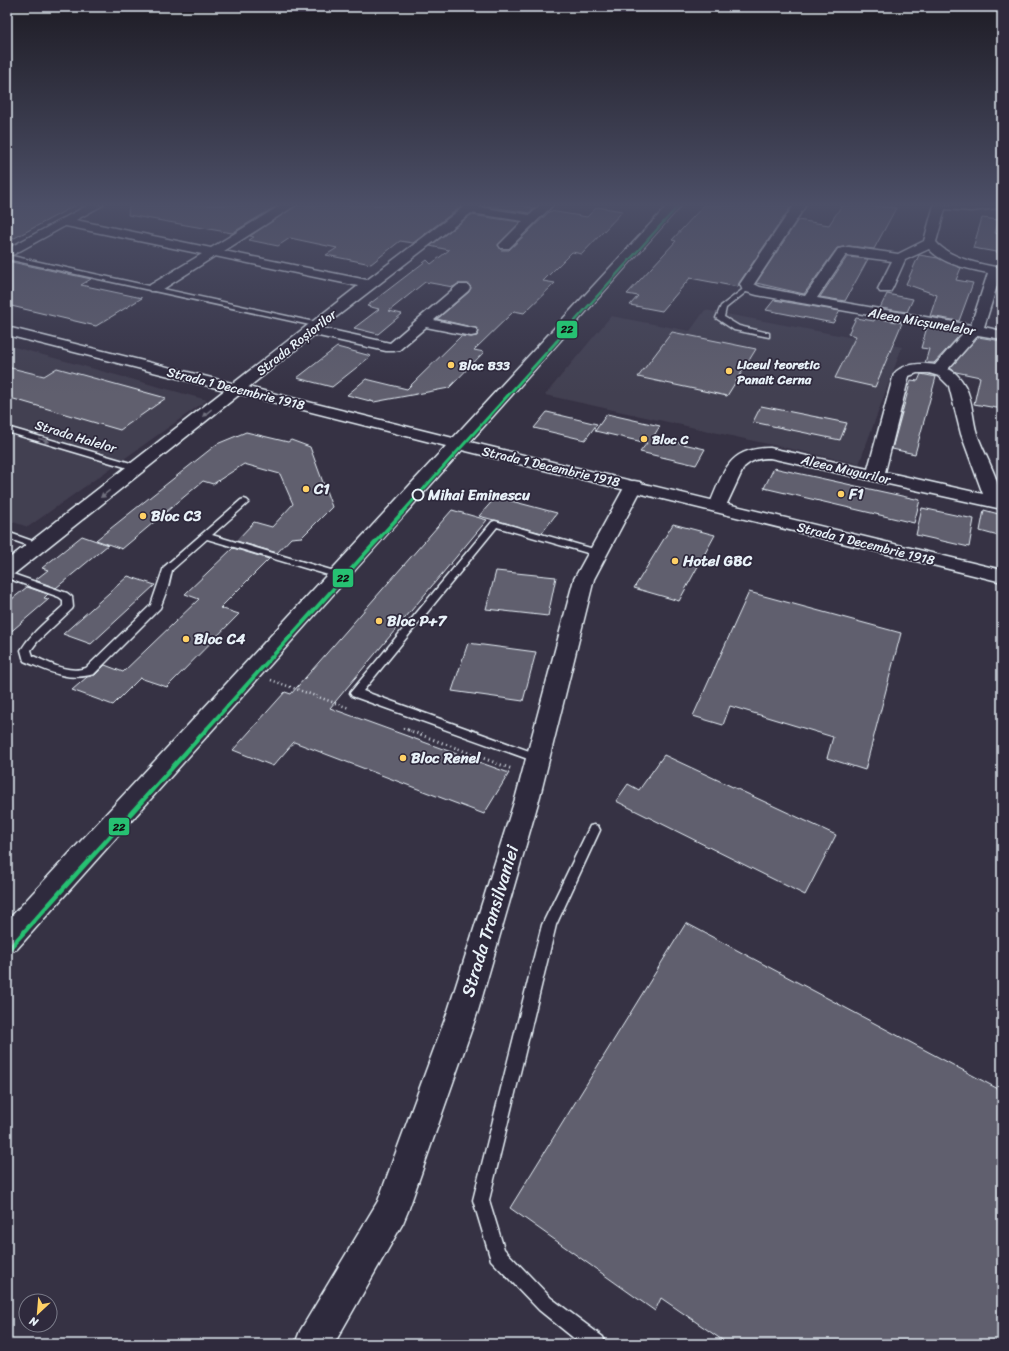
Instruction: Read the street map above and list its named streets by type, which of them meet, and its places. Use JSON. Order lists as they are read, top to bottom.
{
  "streets": {
    "street": [
      "Aleea Micșunelelor",
      "Strada Roșiorilor",
      "Strada 1 Decembrie 1918",
      "Aleea Mugurilor",
      "Strada Transilvaniei"
    ],
    "lane": ["Strada Halelor"]
  },
  "crossings": [
    ["Strada Roșiorilor", "Strada 1 Decembrie 1918"],
    ["Strada Roșiorilor", "Strada Halelor"],
    ["Strada 1 Decembrie 1918", "Aleea Mugurilor"],
    ["Strada 1 Decembrie 1918", "Strada Transilvaniei"]
  ],
  "one_way": ["Strada Roșiorilor", "Strada Halelor"],
  "places": [
    "Bloc B33",
    "Liceul teoretic Panait Cerna",
    "Bloc C",
    "C1",
    "F1",
    "Mihai Eminescu",
    "Bloc C3",
    "Hotel GBC",
    "Bloc P+7",
    "Bloc C4",
    "Bloc Renel"
  ],
  "lines": ["transit line 22"],
  "north": "bottom left"
}
